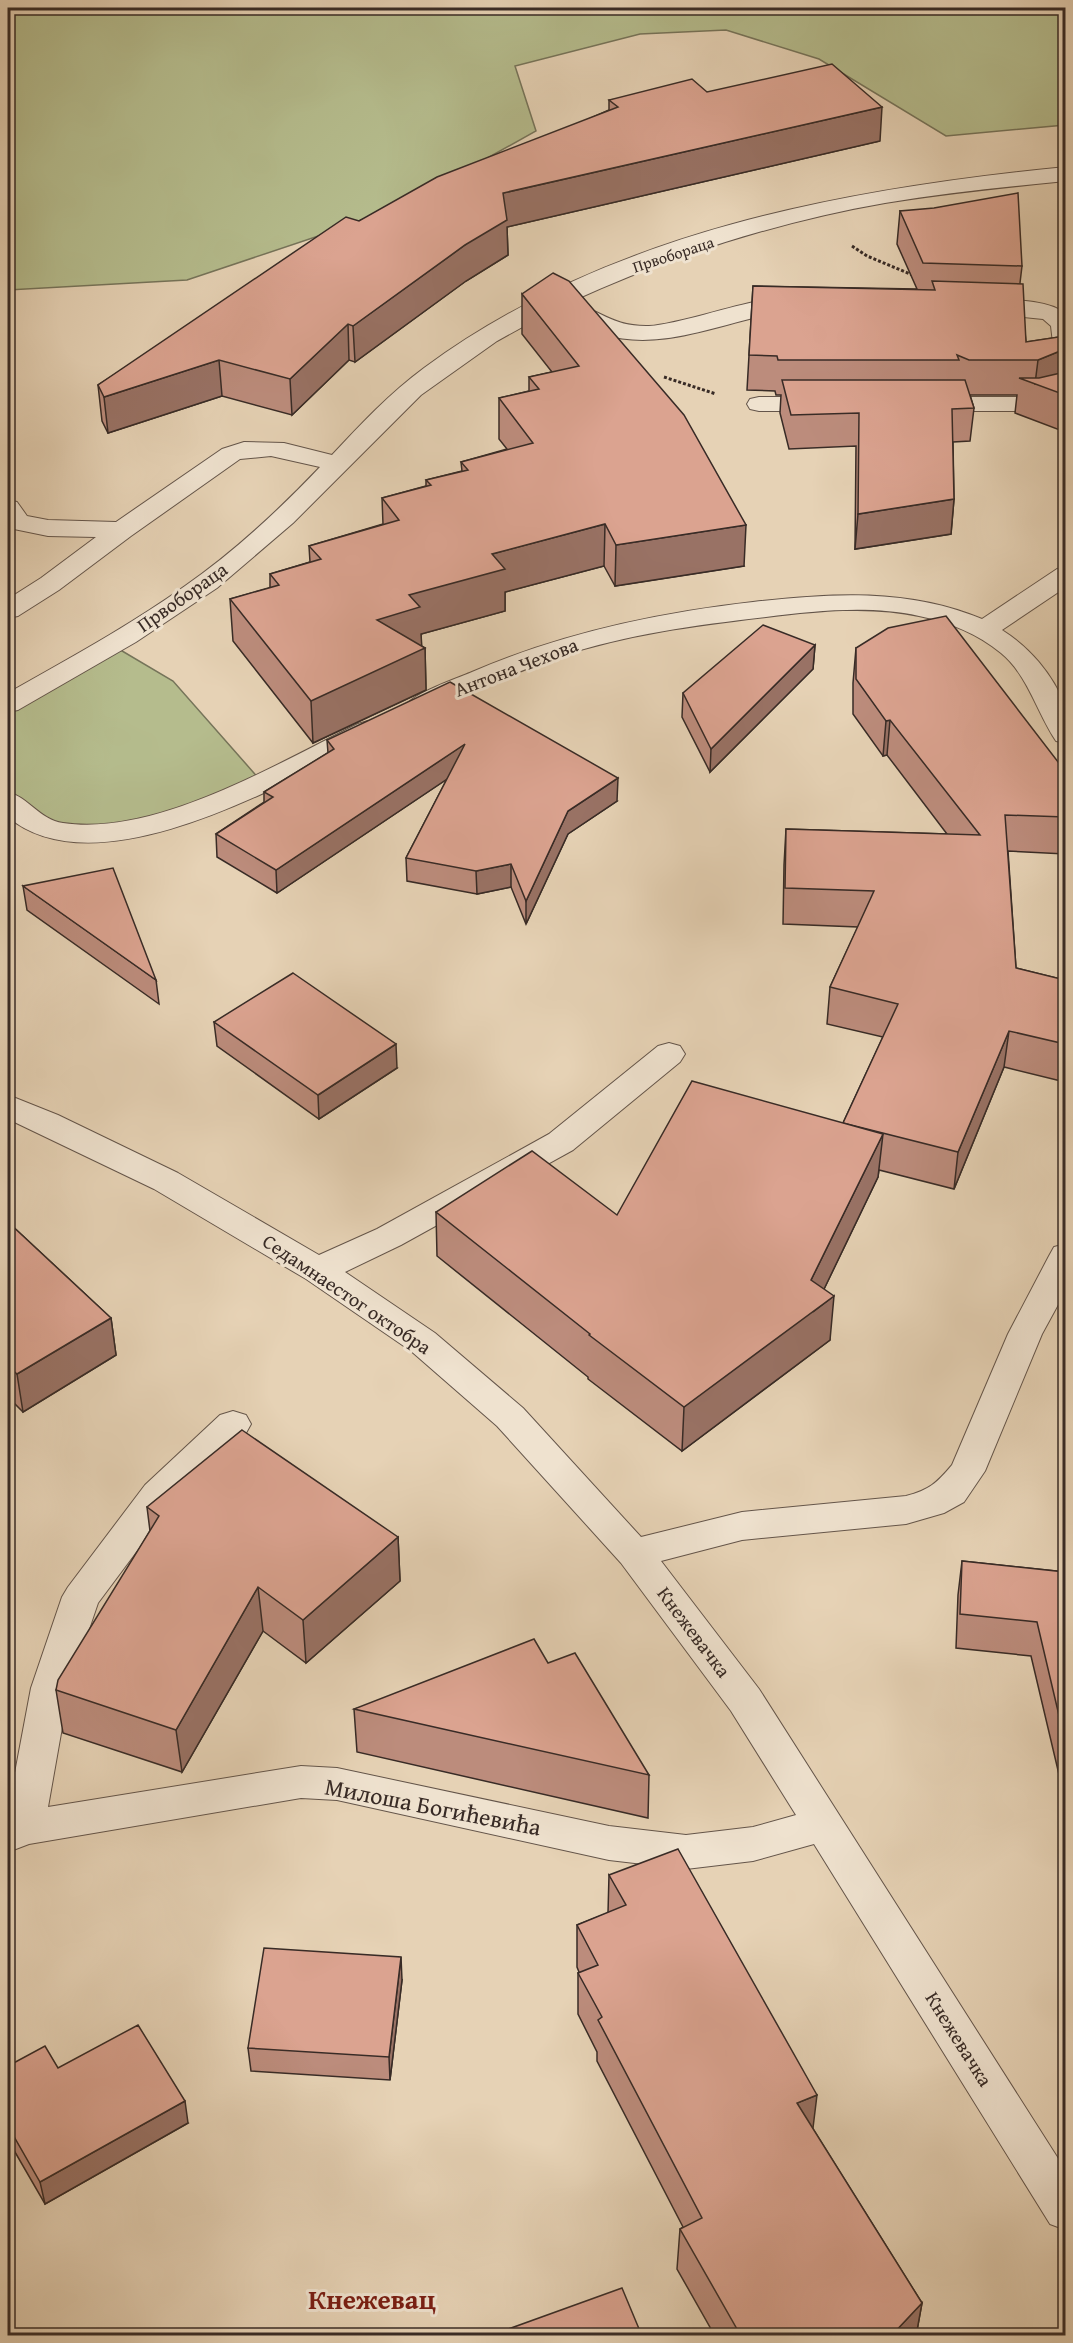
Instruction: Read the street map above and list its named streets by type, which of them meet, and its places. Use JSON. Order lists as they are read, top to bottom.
{
  "streets": {
    "street": [
      "Првобораца",
      "Антона Чехова",
      "Седамнаестог октобра",
      "Кнежевачка",
      "Милоша Богићевића"
    ]
  },
  "crossings": [
    ["Седамнаестог октобра", "Кнежевачка"],
    ["Кнежевачка", "Милоша Богићевића"]
  ],
  "districts": ["Кнежевац"]
}
